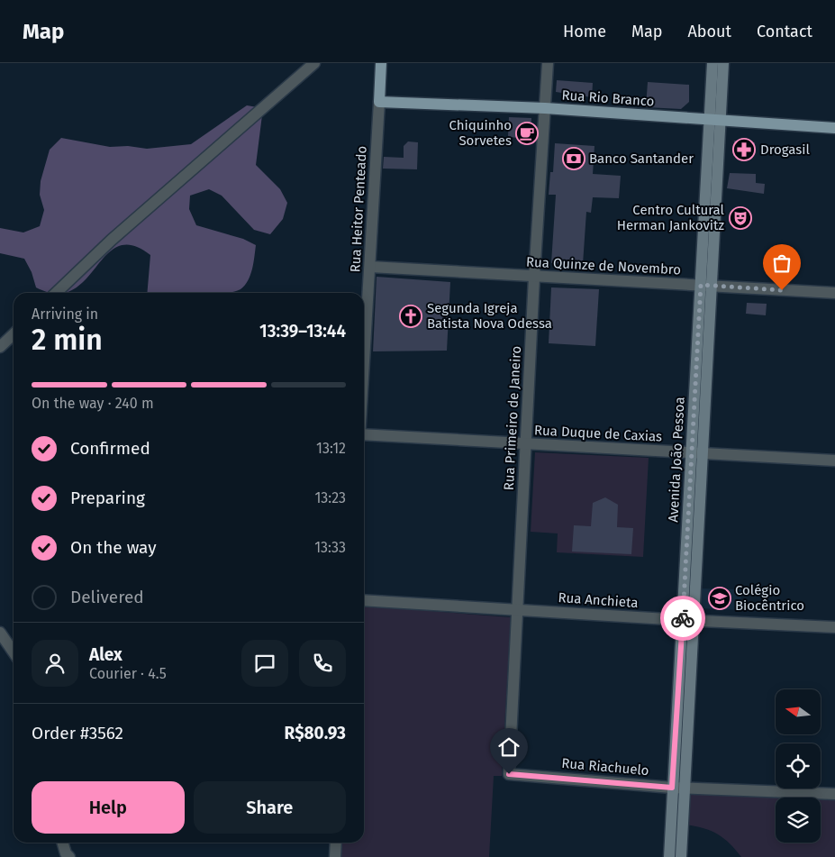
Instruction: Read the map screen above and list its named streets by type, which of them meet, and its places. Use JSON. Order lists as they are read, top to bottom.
{
  "streets": {
    "main road": ["Rua Rio Branco", "Rua Heitor Penteado", "Avenida João Pessoa"],
    "street": [
      "Rua Quinze de Novembro",
      "Rua Primeiro de Janeiro",
      "Rua Duque de Caxias",
      "Rua Anchieta",
      "Rua Riachuelo"
    ]
  },
  "crossings": [
    ["Rua Rio Branco", "Rua Heitor Penteado"],
    ["Rua Rio Branco", "Rua Primeiro de Janeiro"],
    ["Rua Rio Branco", "Avenida João Pessoa"],
    ["Rua Heitor Penteado", "Rua Quinze de Novembro"],
    ["Rua Quinze de Novembro", "Rua Primeiro de Janeiro"],
    ["Rua Quinze de Novembro", "Avenida João Pessoa"],
    ["Rua Primeiro de Janeiro", "Rua Duque de Caxias"],
    ["Rua Primeiro de Janeiro", "Rua Anchieta"],
    ["Rua Primeiro de Janeiro", "Rua Riachuelo"],
    ["Rua Duque de Caxias", "Avenida João Pessoa"],
    ["Avenida João Pessoa", "Rua Anchieta"],
    ["Avenida João Pessoa", "Rua Riachuelo"]
  ],
  "places": {
    "cafe": ["Chiquinho Sorvetes"],
    "pharmacy": ["Drogasil"],
    "bank": ["Banco Santander"],
    "theatre": ["Centro Cultural Herman Jankovitz"],
    "church": ["Segunda Igreja Batista Nova Odessa"],
    "school or university": ["Colégio Biocêntrico"]
  },
  "north": "left",
  "page": {
    "header": "Map",
    "nav": [
      "Home",
      "Map",
      "About",
      "Contact"
    ],
    "heading": ["2 min", "Arriving in", "13:39–13:44"],
    "panel": [
      "Alex",
      "Courier · 4.5",
      "Order #3562",
      "R$80.93"
    ],
    "bar": "On the way · 240 m",
    "list": [
      ["Confirmed", "13:12"],
      ["Preparing", "13:23"],
      ["On the way", "13:33"],
      "Delivered"
    ],
    "buttons": ["Help", "Share"]
  }
}
